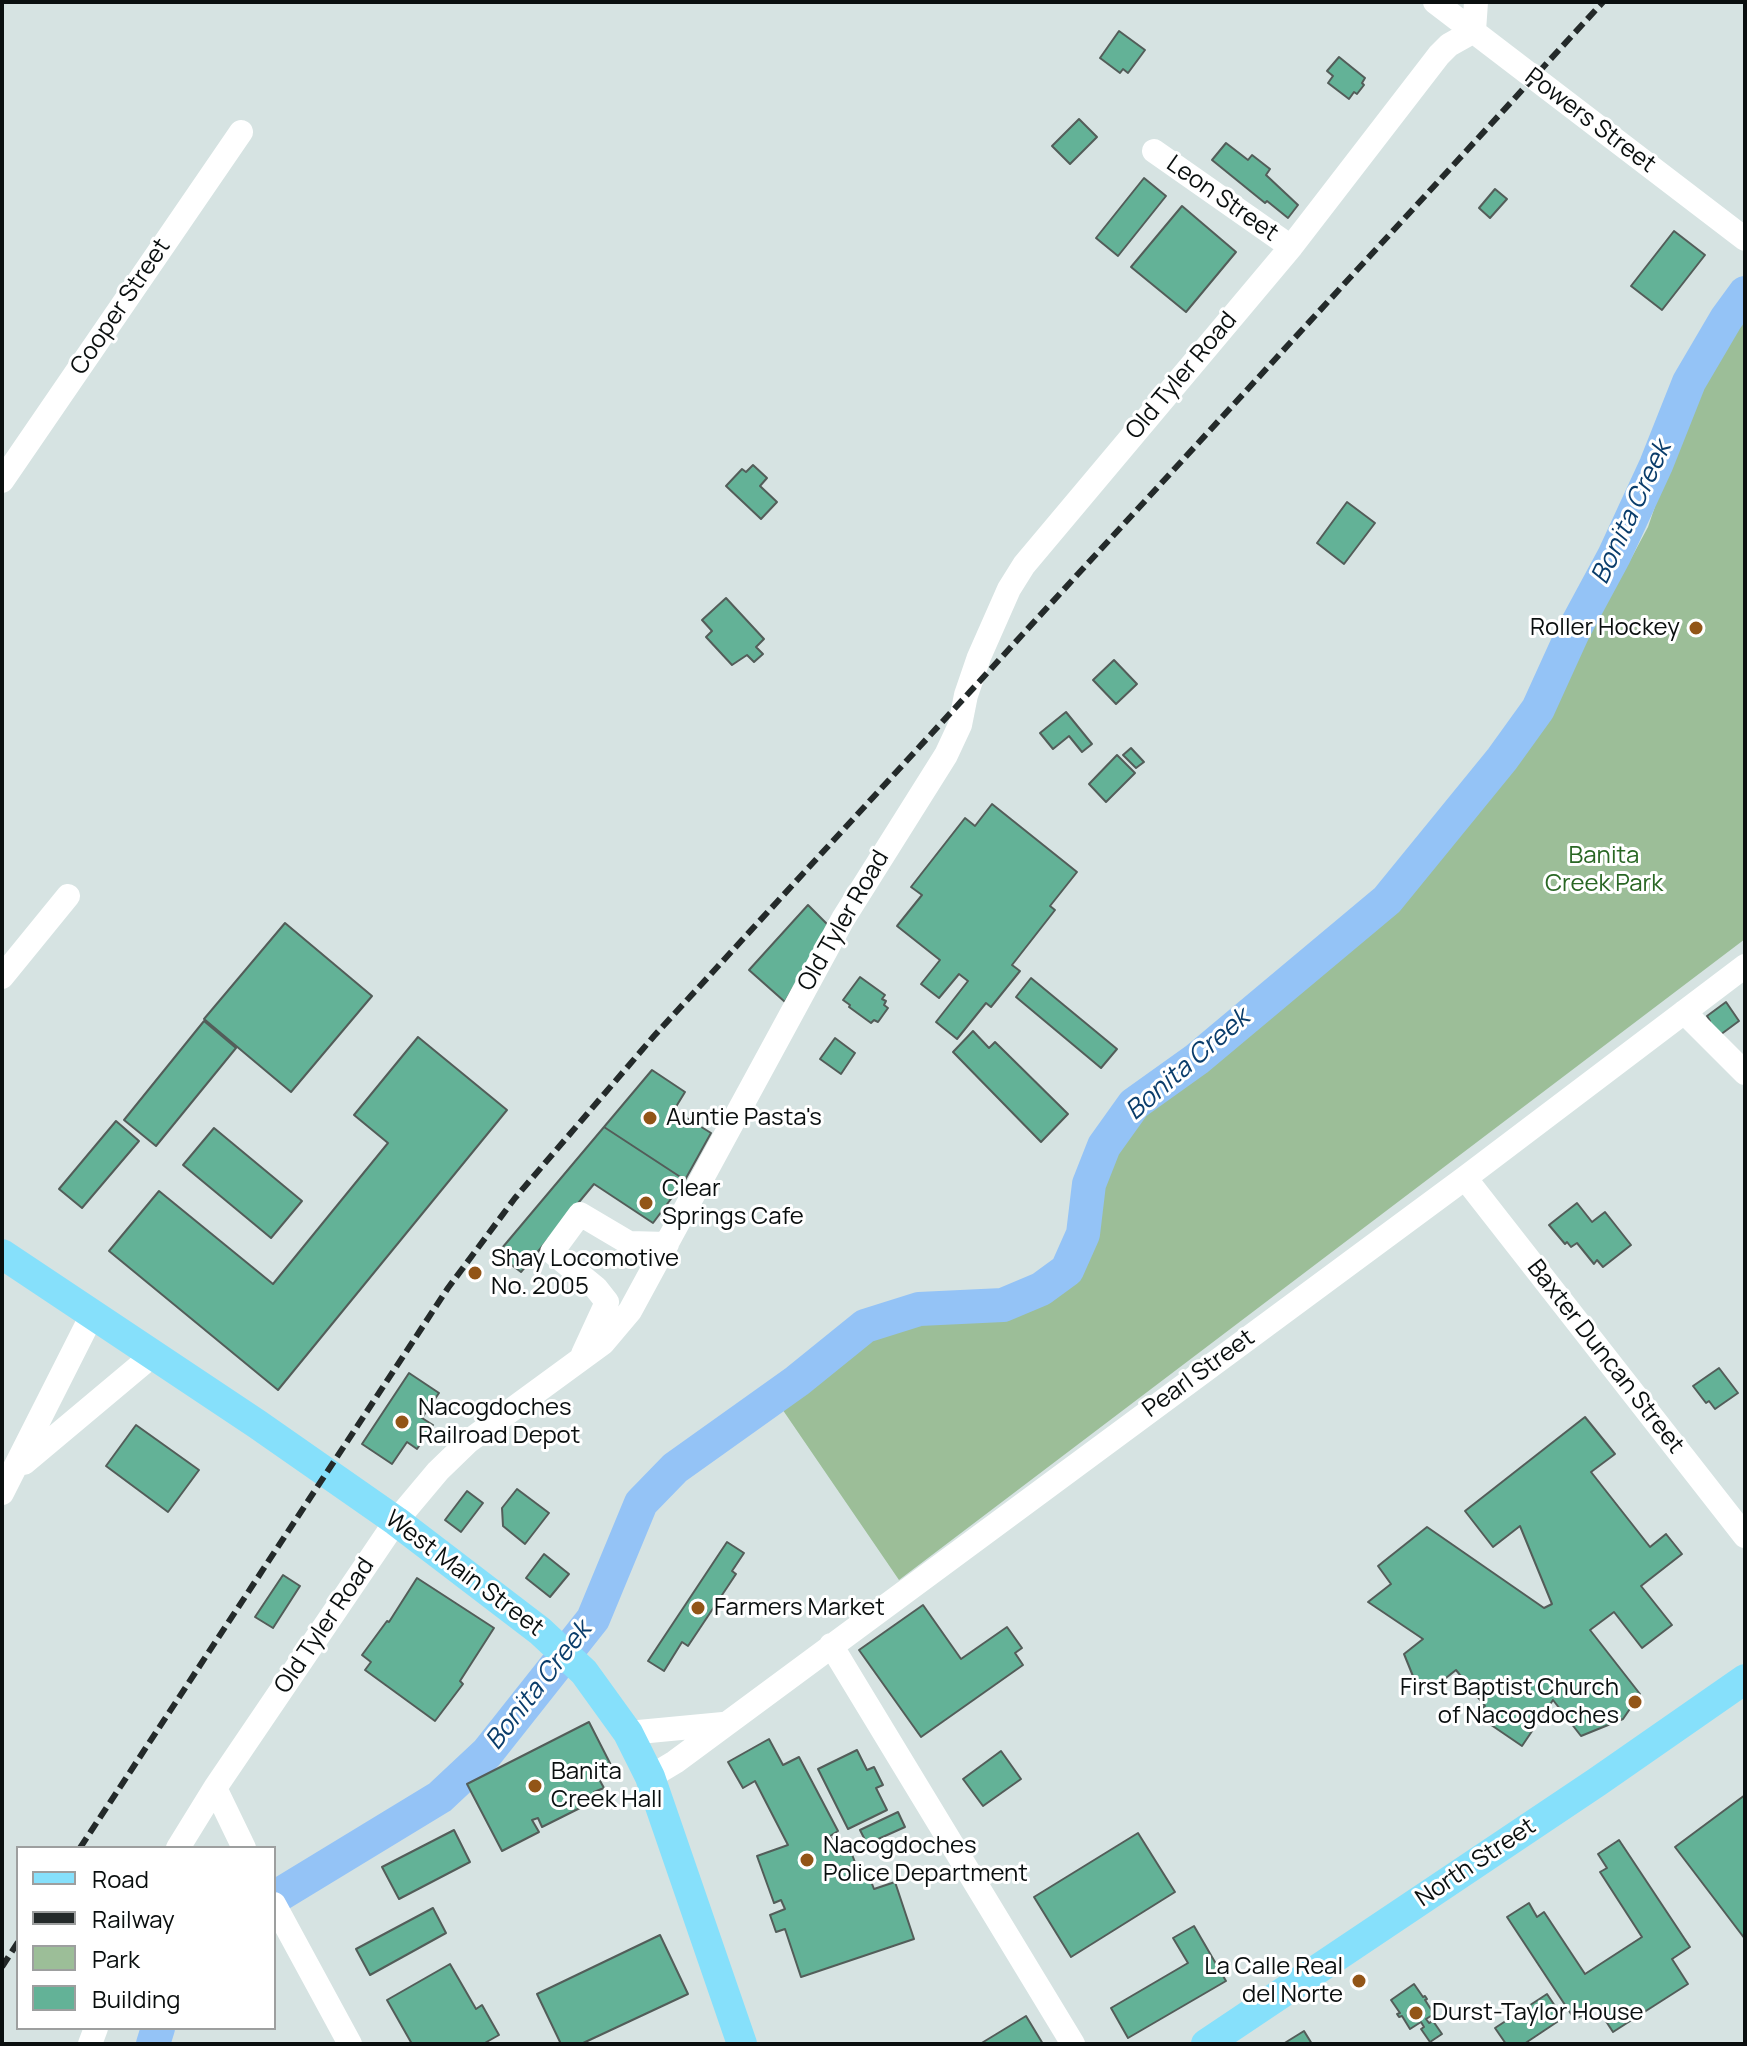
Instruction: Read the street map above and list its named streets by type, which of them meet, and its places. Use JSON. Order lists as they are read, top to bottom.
{
  "streets": {
    "main road": ["West Main Street", "North Street"],
    "street": [
      "Powers Street",
      "Leon Street",
      "Cooper Street",
      "Old Tyler Road",
      "Baxter Duncan Street",
      "Pearl Street"
    ]
  },
  "crossings": [
    ["Powers Street", "Old Tyler Road"],
    ["Leon Street", "Old Tyler Road"],
    ["Old Tyler Road", "West Main Street"],
    ["Baxter Duncan Street", "Pearl Street"],
    ["Pearl Street", "West Main Street"]
  ],
  "water": ["Bonita Creek"],
  "parks": ["Banita Creek Park"],
  "places": [
    "Roller Hockey",
    "Auntie Pasta's",
    "Clear Springs Cafe",
    "Shay Locomotive No. 2005",
    "Nacogdoches Railroad Depot",
    "Farmers Market",
    "First Baptist Church of Nacogdoches",
    "Banita Creek Hall",
    "Nacogdoches Police Department",
    "La Calle Real del Norte",
    "Durst-Taylor House"
  ],
  "legend": [
    "Road",
    "Railway",
    "Park",
    "Building"
  ]
}
